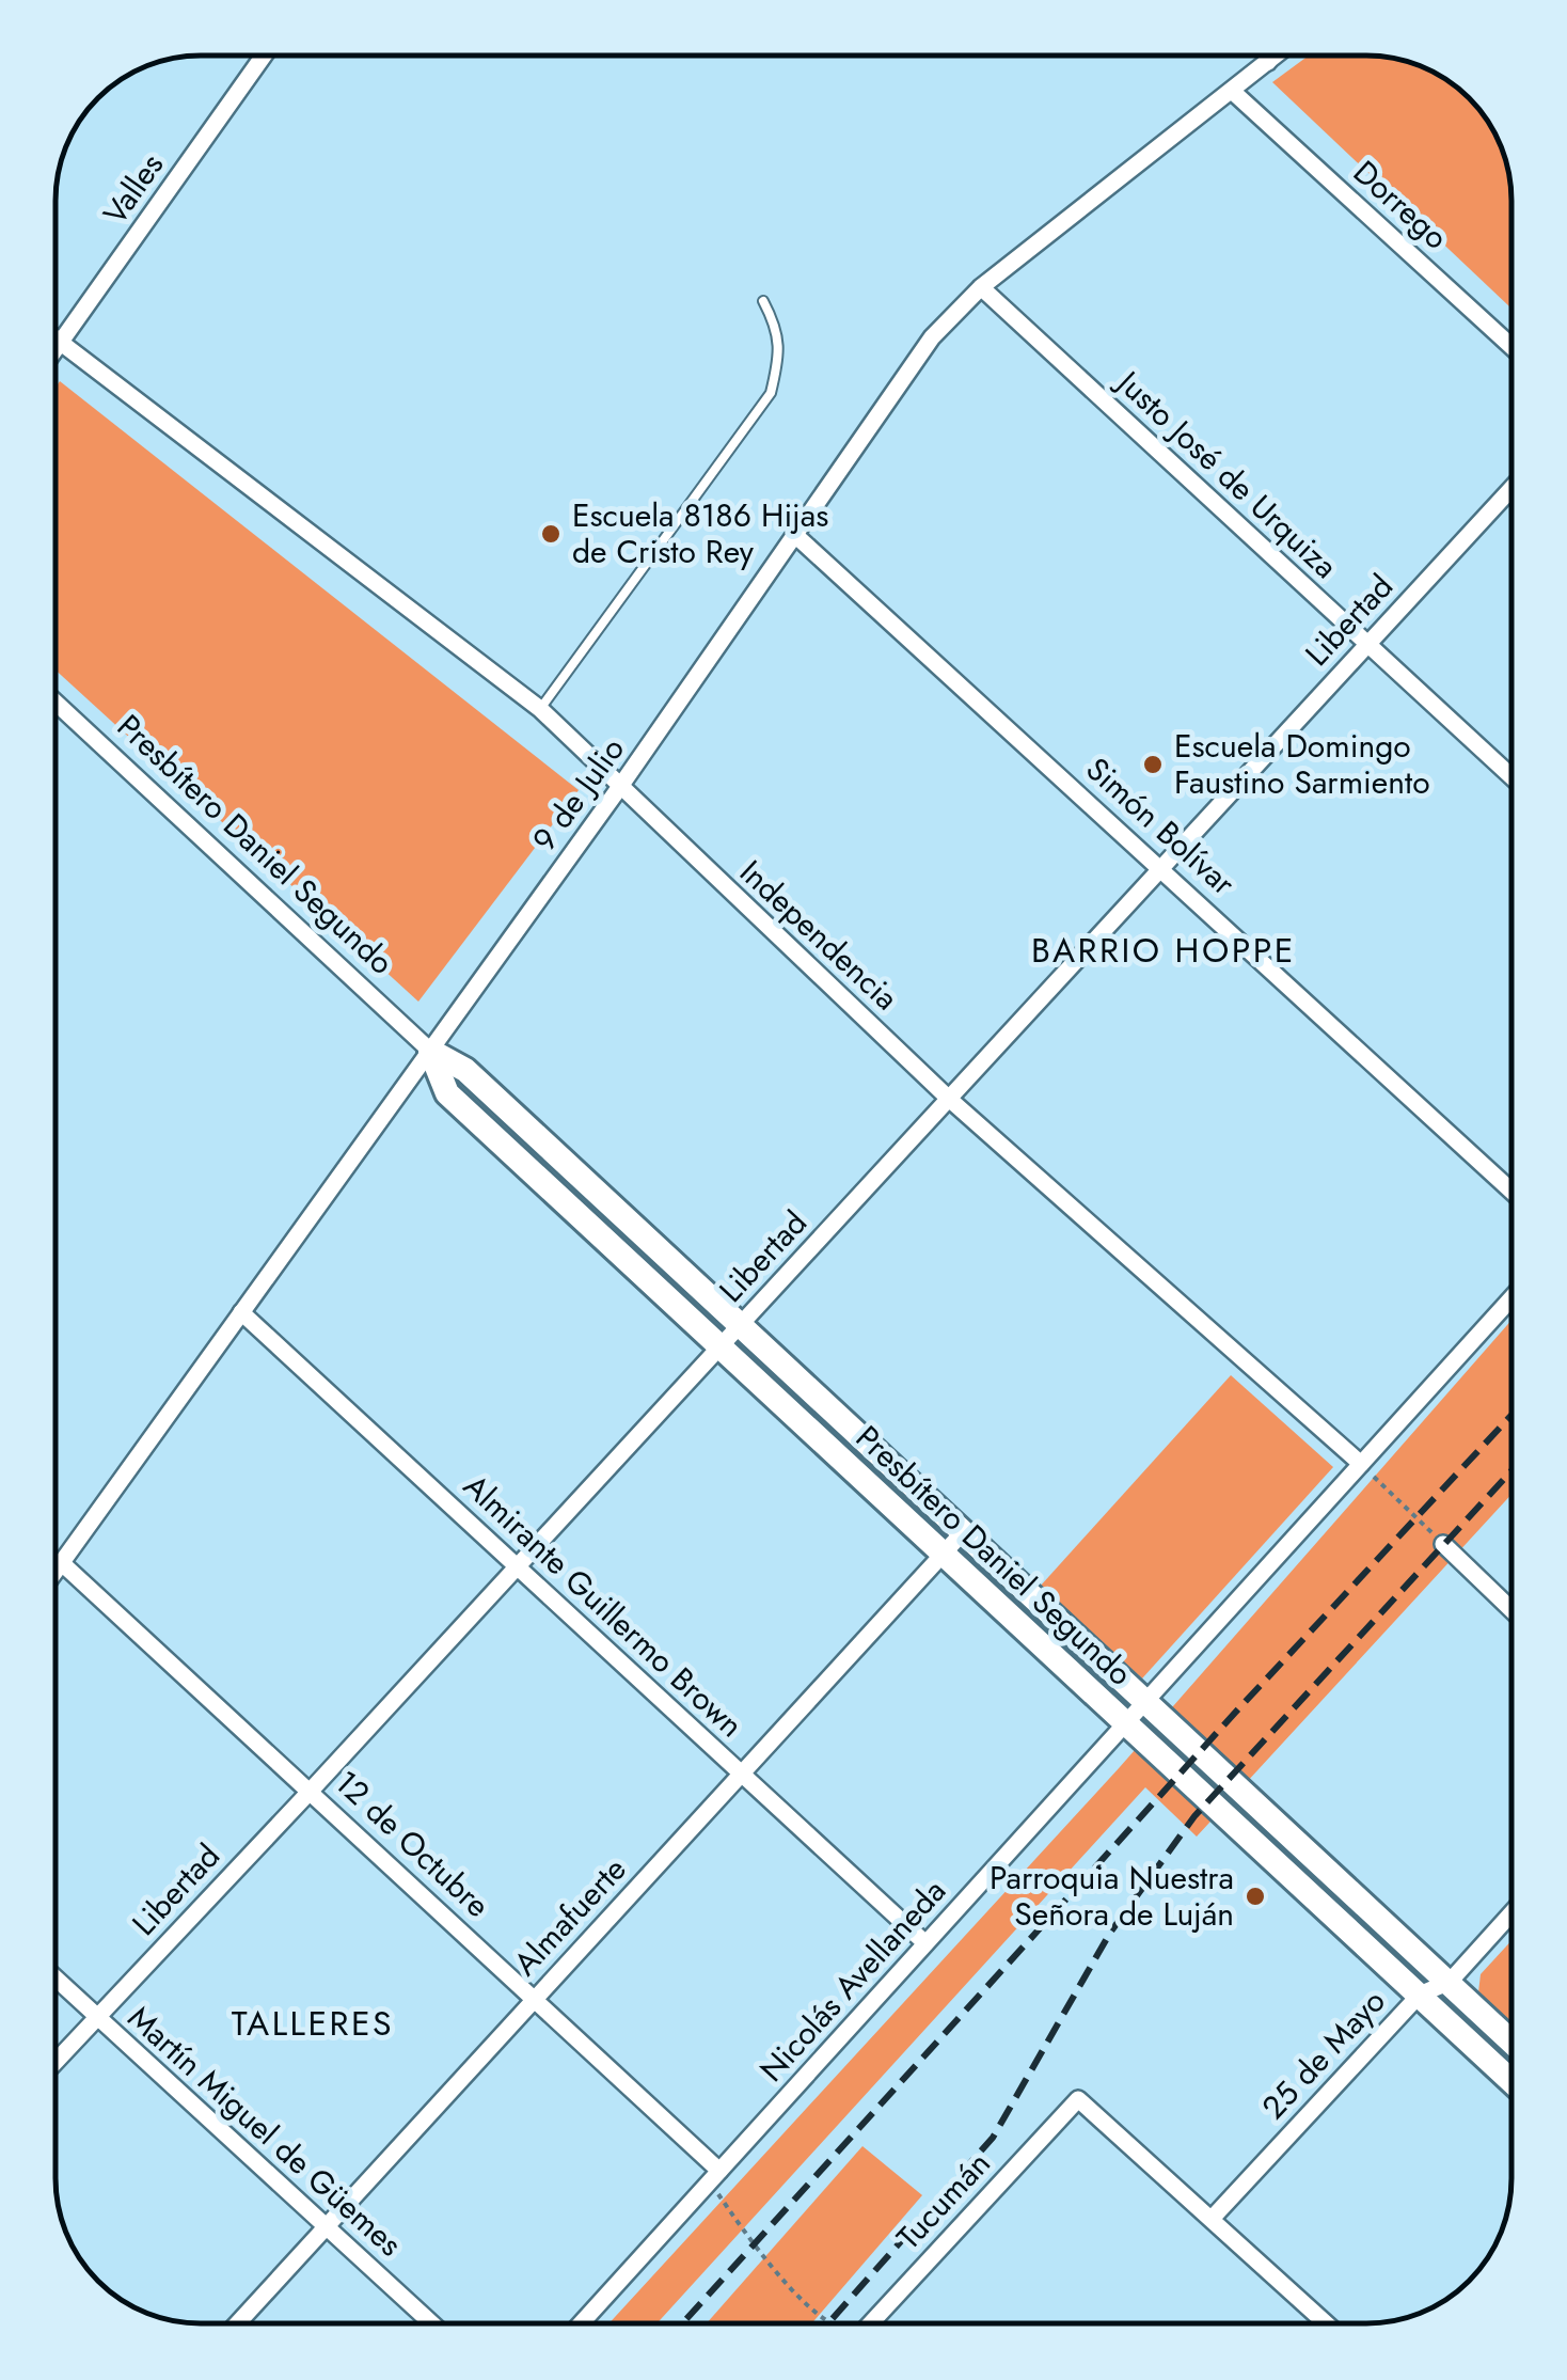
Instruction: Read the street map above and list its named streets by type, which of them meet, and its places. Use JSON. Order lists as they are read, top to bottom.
{
  "streets": {
    "main road": ["Presbítero Daniel Segundo"],
    "street": [
      "Valles",
      "Dorrego",
      "Justo José de Urquiza",
      "Libertad",
      "9 de Julio",
      "Simón Bolívar",
      "Independencia",
      "Almirante Guillermo Brown",
      "12 de Octubre",
      "Almafuerte",
      "Nicolás Avellaneda",
      "25 de Mayo",
      "Martín Miguel de Güemes",
      "Tucumán"
    ]
  },
  "crossings": [
    ["Valles", "Independencia"],
    ["Dorrego", "9 de Julio"],
    ["Justo José de Urquiza", "Libertad"],
    ["Justo José de Urquiza", "9 de Julio"],
    ["Libertad", "Simón Bolívar"],
    ["Libertad", "Presbítero Daniel Segundo"],
    ["Libertad", "Independencia"],
    ["Libertad", "Almirante Guillermo Brown"],
    ["Libertad", "12 de Octubre"],
    ["Libertad", "Martín Miguel de Güemes"],
    ["9 de Julio", "Simón Bolívar"],
    ["9 de Julio", "Presbítero Daniel Segundo"],
    ["9 de Julio", "Independencia"],
    ["9 de Julio", "Almirante Guillermo Brown"],
    ["9 de Julio", "12 de Octubre"],
    ["Presbítero Daniel Segundo", "Almafuerte"],
    ["Presbítero Daniel Segundo", "Nicolás Avellaneda"],
    ["Presbítero Daniel Segundo", "25 de Mayo"],
    ["Independencia", "Nicolás Avellaneda"],
    ["Almirante Guillermo Brown", "Almafuerte"],
    ["Almirante Guillermo Brown", "Nicolás Avellaneda"],
    ["12 de Octubre", "Almafuerte"],
    ["12 de Octubre", "Nicolás Avellaneda"],
    ["Almafuerte", "Martín Miguel de Güemes"],
    ["25 de Mayo", "Tucumán"]
  ],
  "districts": ["BARRIO HOPPE", "TALLERES"],
  "places": ["Escuela 8186 Hijas de Cristo Rey", "Escuela Domingo Faustino Sarmiento", "Parroquia Nuestra Señora de Luján"]
}
